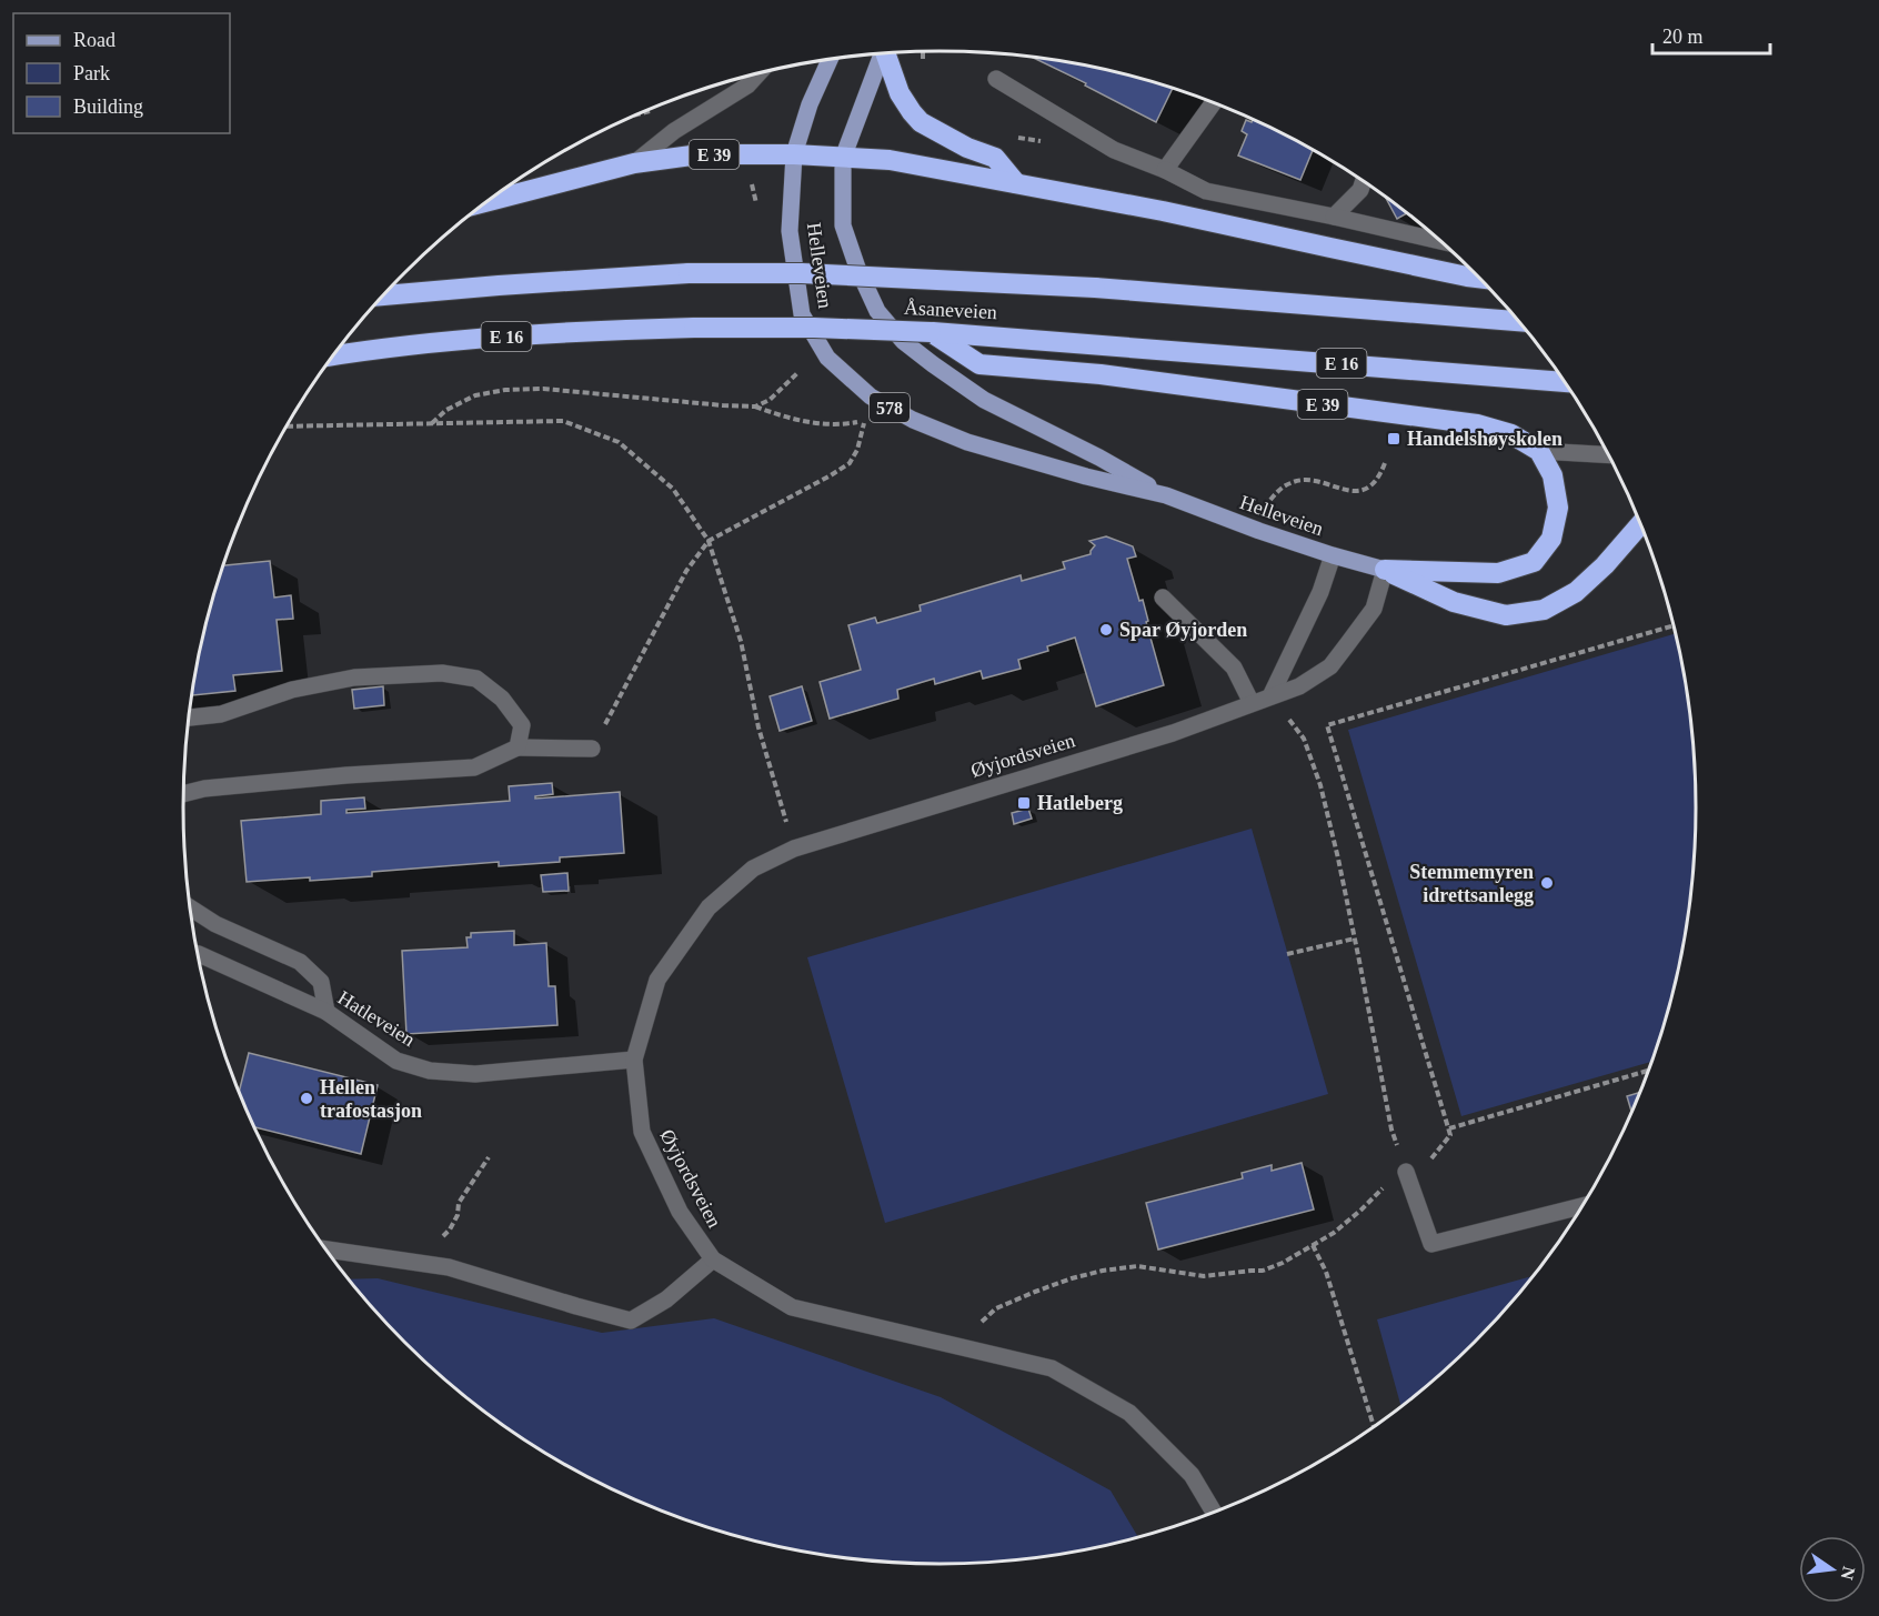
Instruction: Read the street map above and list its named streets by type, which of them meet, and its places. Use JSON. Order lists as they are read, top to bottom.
{
  "streets": {
    "highway": ["E 39", "Åsaneveien", "E 16"],
    "main road": ["Helleveien", "578"],
    "street": ["Øyjordsveien", "Hatleveien"]
  },
  "crossings": [
    ["E 39", "Helleveien"],
    ["E 39", "Åsaneveien"],
    ["Helleveien", "Øyjordsveien"],
    ["Øyjordsveien", "Hatleveien"]
  ],
  "places": {
    "transit": ["Handelshøyskolen", "Hatleberg"],
    "other": ["Spar Øyjorden", "Stemmemyren idrettsanlegg", "Hellen trafostasjon"]
  },
  "legend": ["Road", "Park", "Building"],
  "scale_bar": "20 m",
  "north": "right"
}
